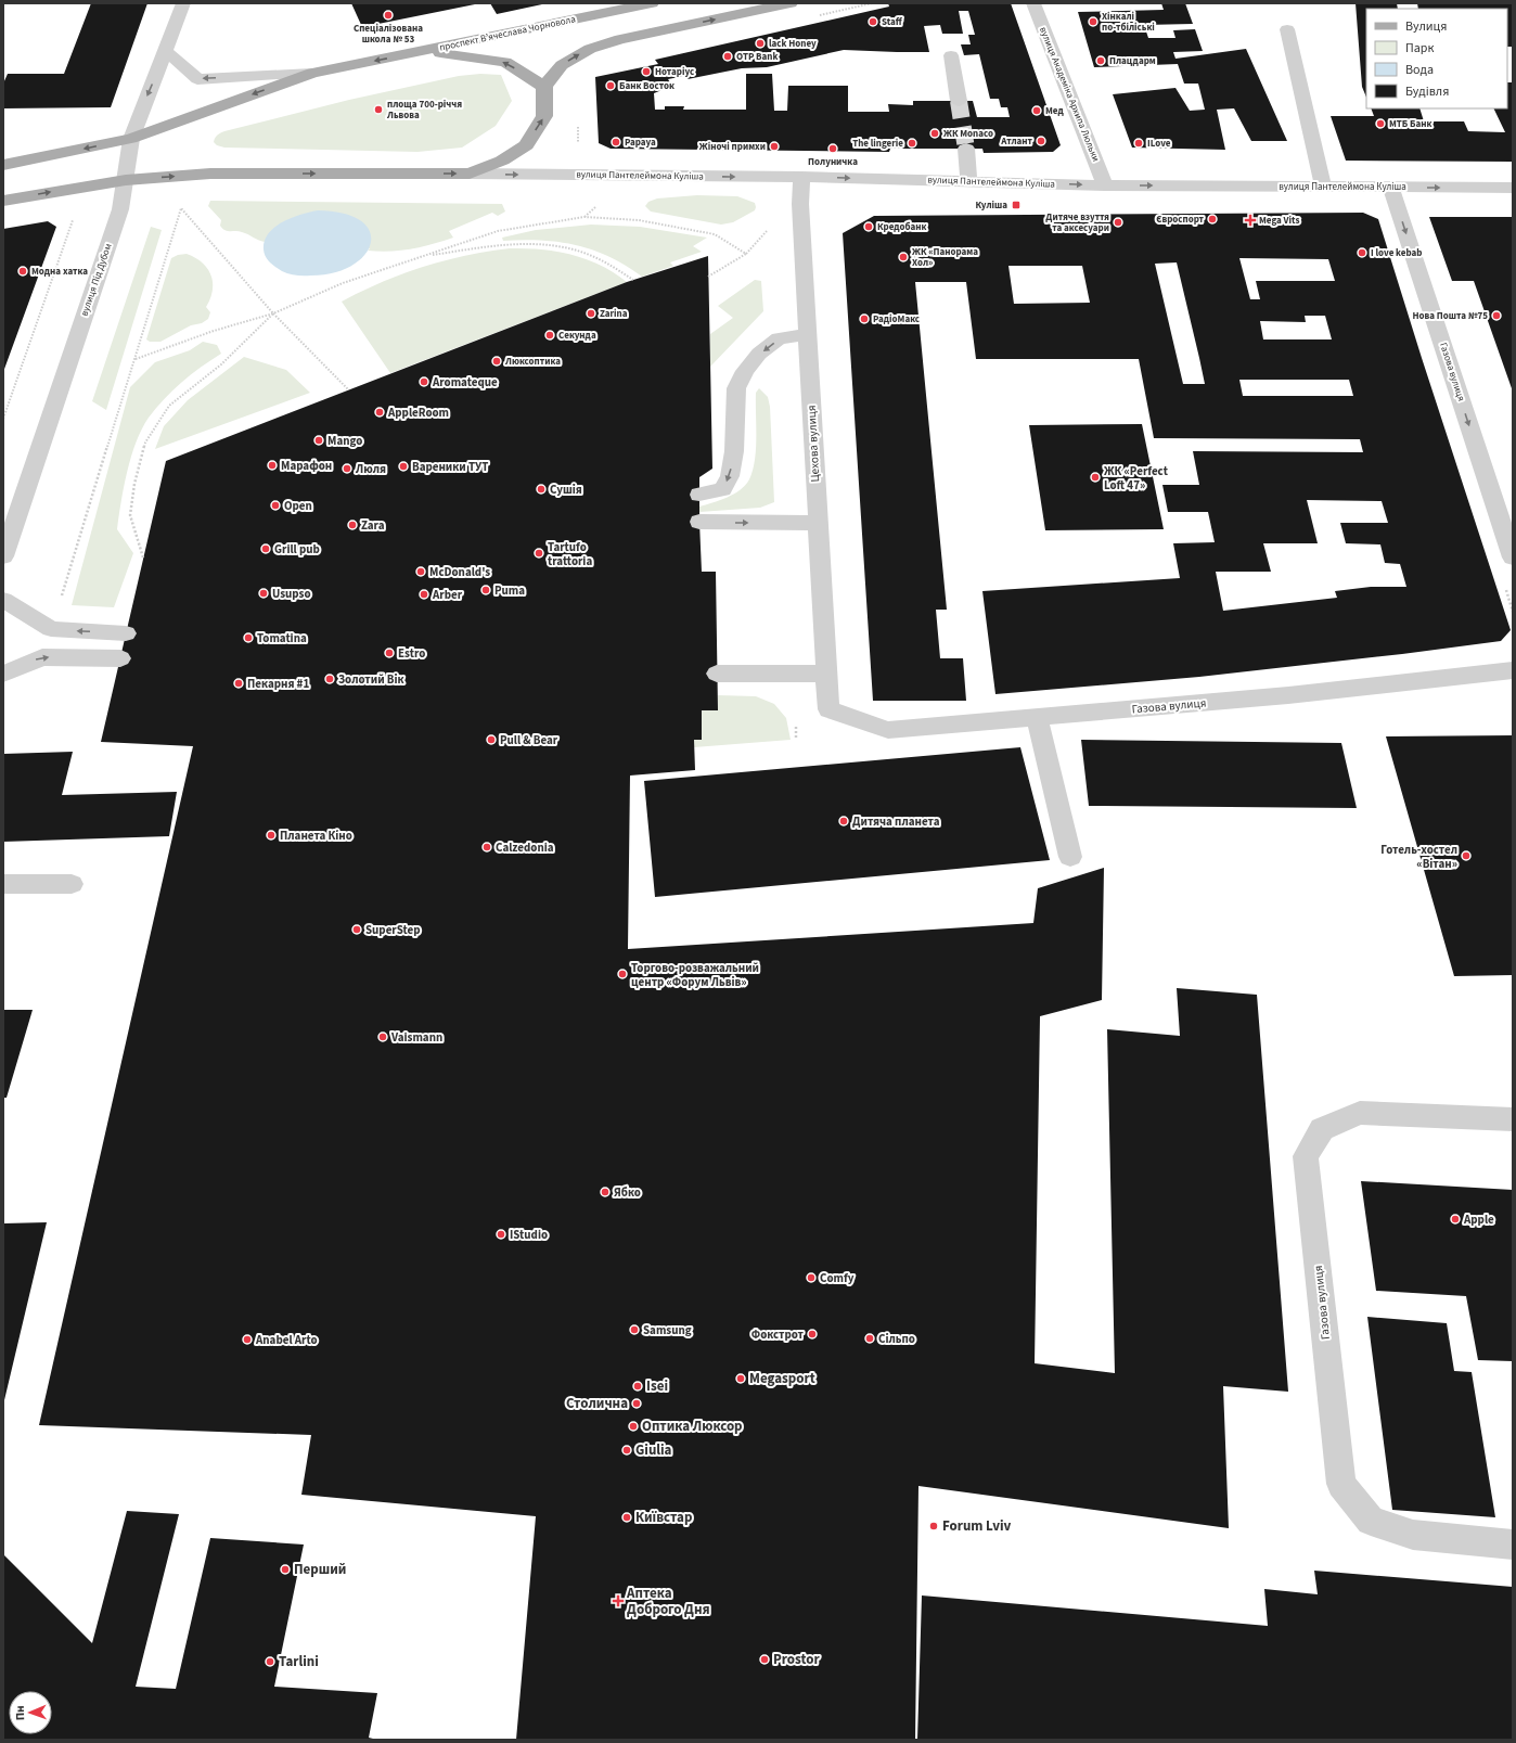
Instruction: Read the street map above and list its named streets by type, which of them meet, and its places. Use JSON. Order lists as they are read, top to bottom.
{
  "streets": {
    "main road": ["проспект Вʼячеслава Чорновола"],
    "street": [
      "вулиця Академіка Архипа Люльки",
      "вулиця Пантелеймона Куліша",
      "вулиця Під Дубом",
      "Газова вулиця",
      "Цехова вулиця"
    ]
  },
  "crossings": [
    ["проспект Вʼячеслава Чорновола", "вулиця Під Дубом"],
    ["вулиця Академіка Архипа Люльки", "вулиця Пантелеймона Куліша"],
    ["вулиця Пантелеймона Куліша", "Газова вулиця"],
    ["вулиця Пантелеймона Куліша", "Цехова вулиця"],
    ["Газова вулиця", "Цехова вулиця"]
  ],
  "one_way": ["проспект Вʼячеслава Чорновола", "вулиця Пантелеймона Куліша"],
  "places": {
    "other": [
      "Спеціалізована школа № 53",
      "Staff",
      "Хінкалі по-тбіліські",
      "lack Honey",
      "OTP Bank",
      "Плацдарм",
      "Нотаріус",
      "Банк Восток",
      "площа 700-річчя Львова",
      "Мед",
      "МТБ Банк",
      "ЖК Monaco",
      "Атлант",
      "Papaya",
      "The lingerie",
      "ILove",
      "Жіночі примхи",
      "Полуничка",
      "Євроспорт",
      "Дитяче взуття та аксесуари",
      "Кредобанк",
      "I love kebab",
      "ЖК «Панорама Хол»",
      "Модна хатка",
      "Zarina",
      "Нова Пошта №75",
      "РадіоМакс",
      "Секунда",
      "Люксоптика",
      "Aromateque",
      "AppleRoom",
      "Mango",
      "Марафон",
      "Вареники ТУТ",
      "Люля",
      "ЖК «Perfect Loft 47»",
      "Сушія",
      "Open",
      "Zara",
      "Grill pub",
      "Tartufo trattoria",
      "McDonald's",
      "Puma",
      "Usupso",
      "Arber",
      "Tomatina",
      "Estro",
      "Золотий Вік",
      "Пекарня #1",
      "Pull & Bear",
      "Дитяча планета",
      "Планета Кіно",
      "Calzedonia",
      "Готель-хостел «Вітан»",
      "SuperStep",
      "Торгово-розважальний центр «Форум Львів»",
      "Vaismann",
      "Ябко",
      "Apple",
      "IStudio",
      "Comfy",
      "Samsung",
      "Фокстрот",
      "Сільпо",
      "Anabel Arto",
      "Megasport",
      "Isei",
      "Столична",
      "Оптика Люксор",
      "Giulia",
      "Київстар",
      "Forum Lviv",
      "Перший",
      "Prostor",
      "Tarlini"
    ],
    "transit": ["Куліша"],
    "health": ["Mega Vits", "Аптека Доброго Дня"]
  },
  "legend": [
    "Вулиця",
    "Парк",
    "Вода",
    "Будівля"
  ],
  "north": "left"
}
